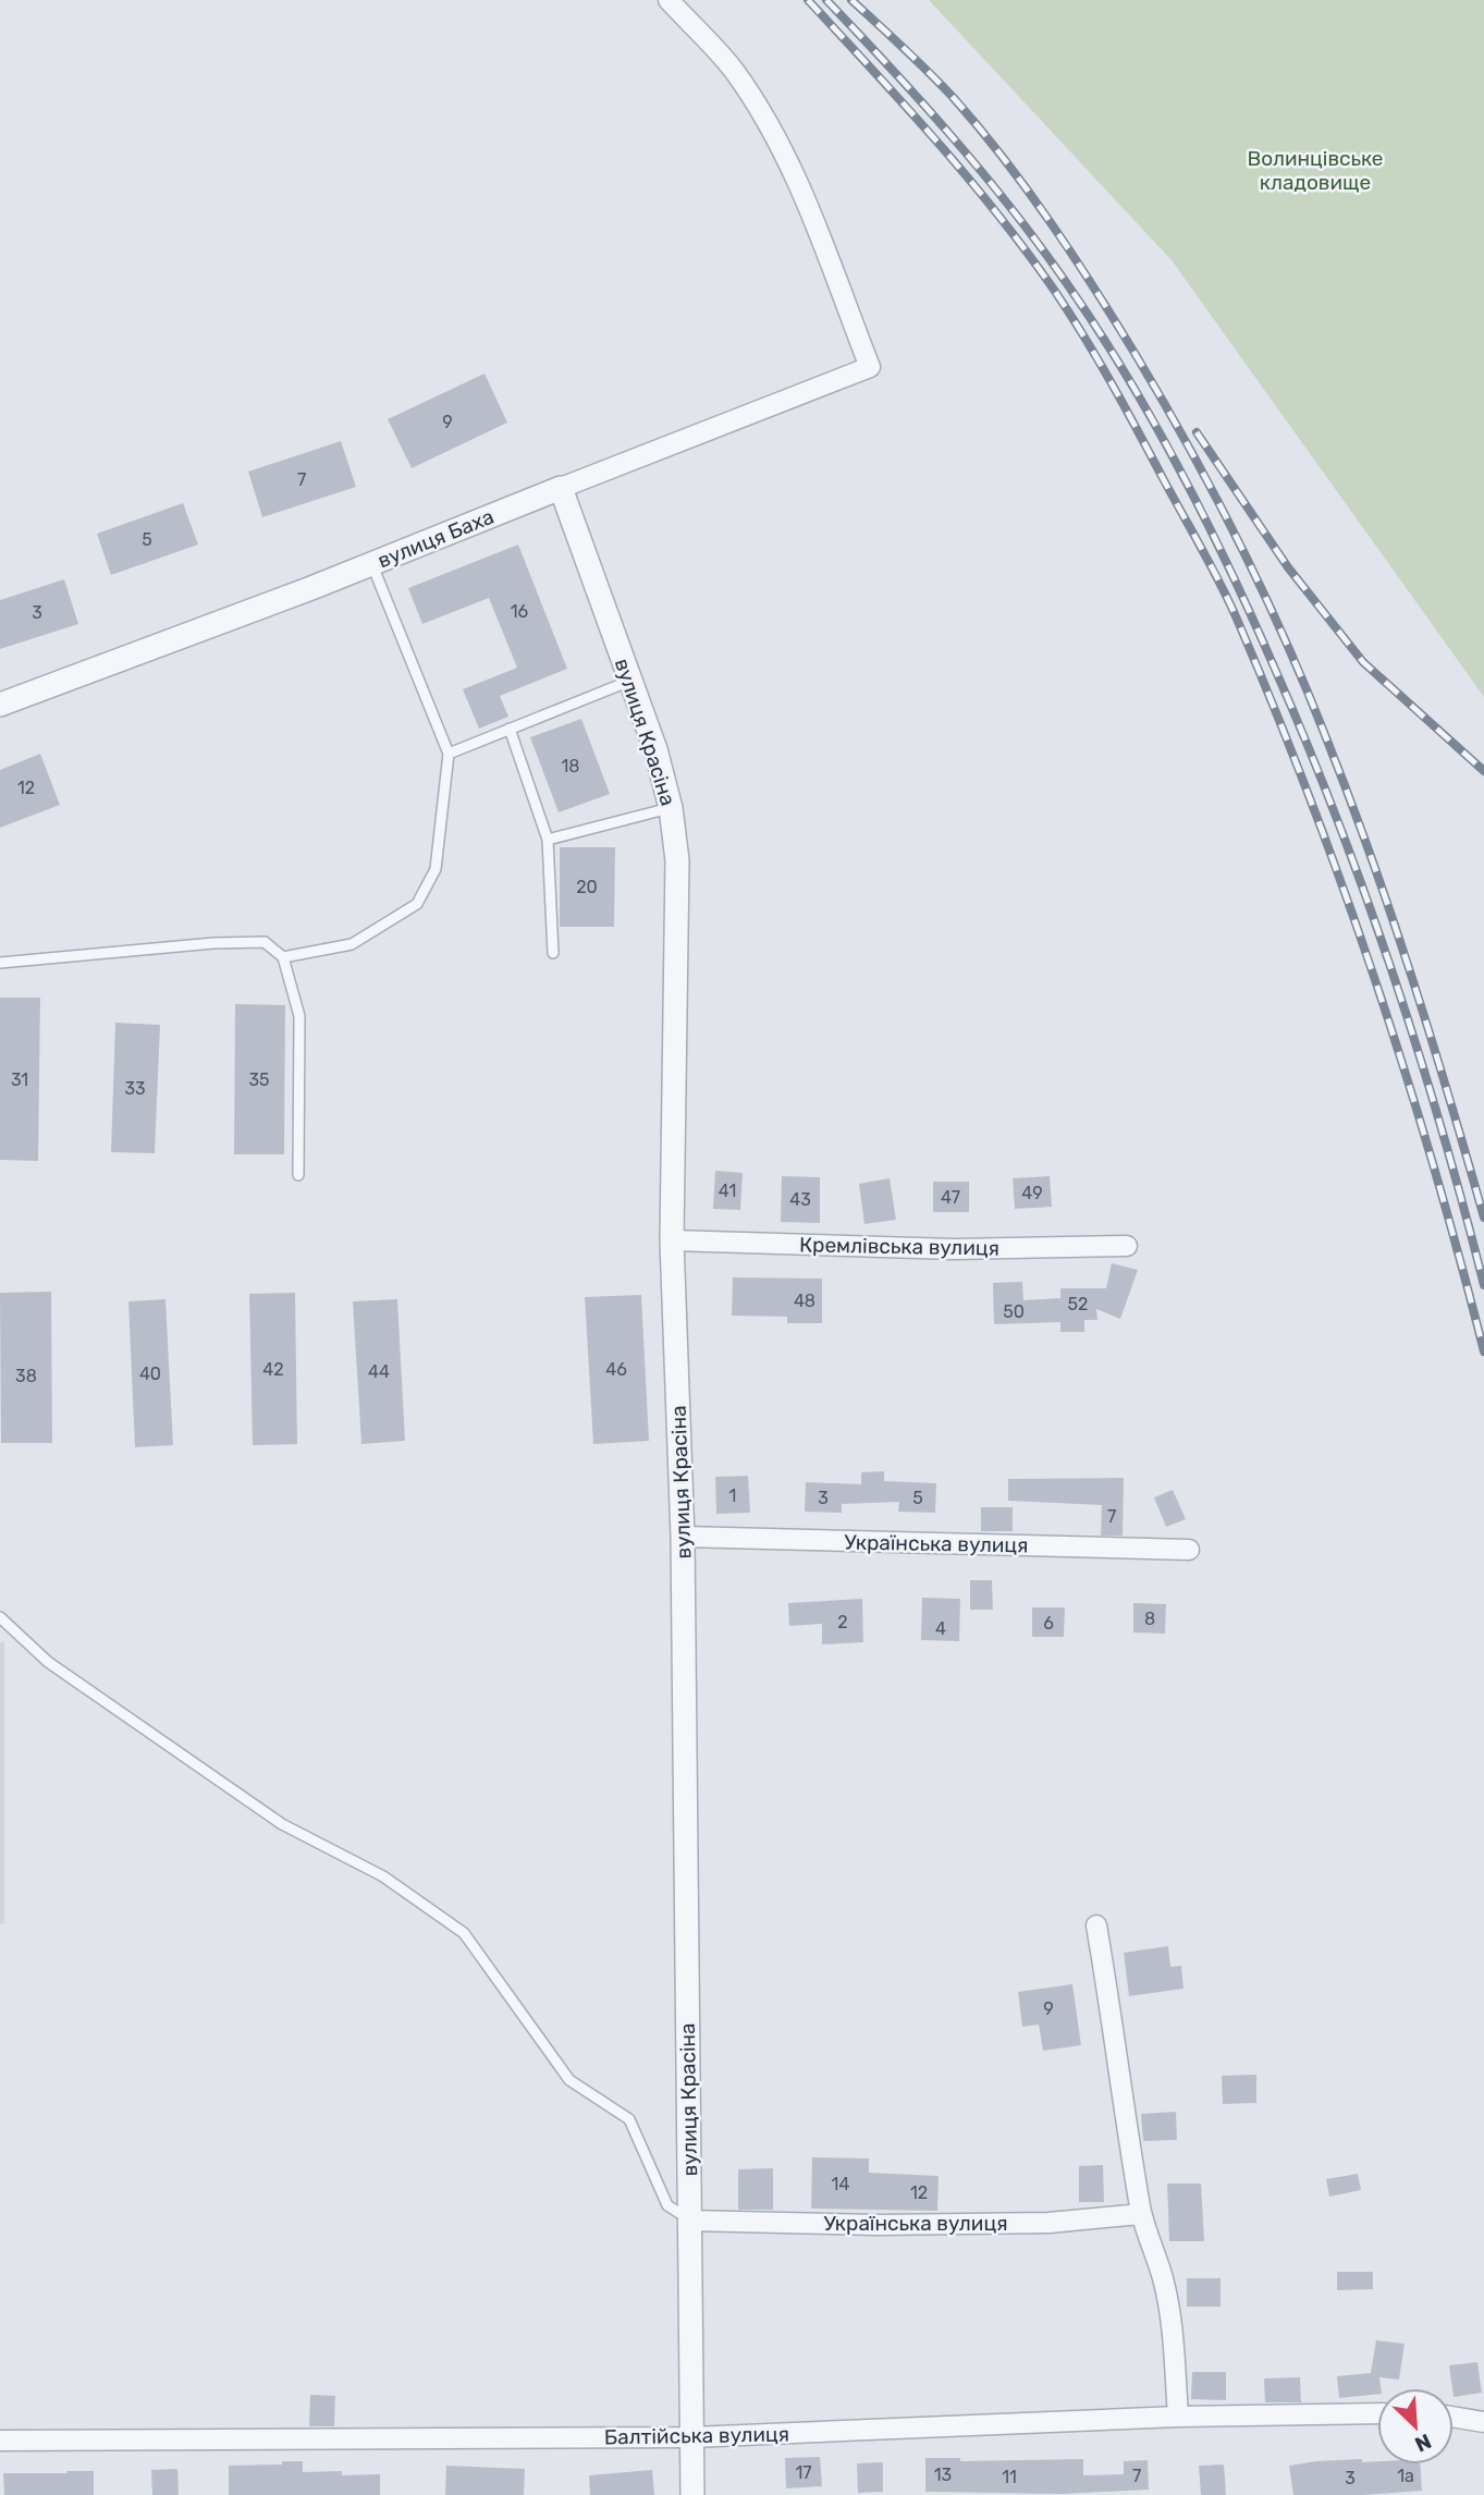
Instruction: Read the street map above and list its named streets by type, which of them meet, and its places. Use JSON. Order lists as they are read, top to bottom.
{
  "streets": {
    "street": [
      "вулиця Баха",
      "вулиця Красіна",
      "Кремлівська вулиця",
      "Українська вулиця",
      "Балтійська вулиця"
    ]
  },
  "crossings": [
    ["вулиця Баха", "вулиця Красіна"],
    ["вулиця Красіна", "Кремлівська вулиця"],
    ["вулиця Красіна", "Українська вулиця"],
    ["вулиця Красіна", "Балтійська вулиця"]
  ],
  "parks": ["Волинцівське кладовище"],
  "house_numbers": [
    "9",
    "7",
    "5",
    "16",
    "3",
    "18",
    "12",
    "20",
    "31",
    "35",
    "33",
    "41",
    "49",
    "47",
    "43",
    "48",
    "52",
    "50",
    "42",
    "46",
    "44",
    "40",
    "38",
    "1",
    "3",
    "5",
    "7",
    "8",
    "2",
    "6",
    "4",
    "9",
    "14",
    "12",
    "17",
    "13",
    "7",
    "1а",
    "11",
    "3"
  ],
  "north": "bottom right"
}
